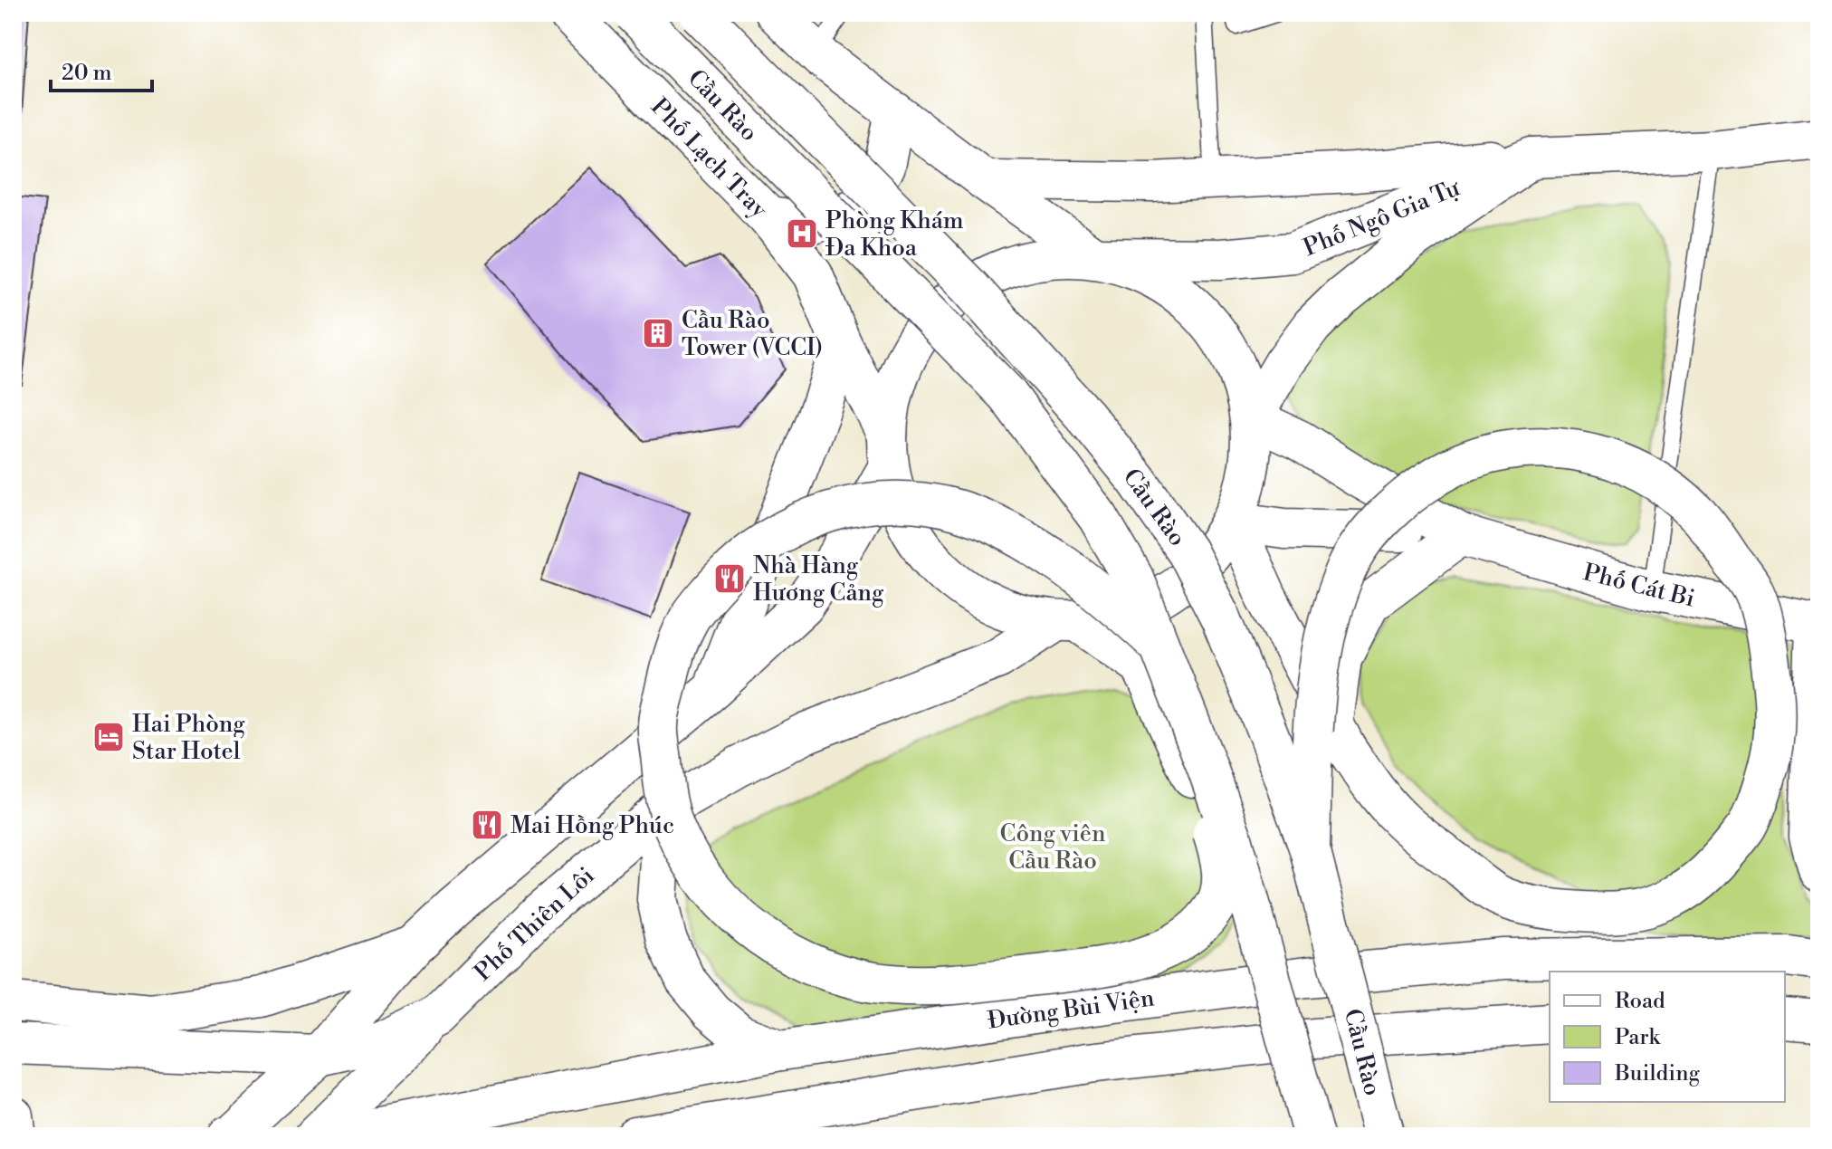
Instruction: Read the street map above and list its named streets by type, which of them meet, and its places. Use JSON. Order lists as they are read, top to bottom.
{
  "streets": {
    "main road": [
      "Cầu Rào",
      "Phố Lạch Tray",
      "Phố Ngô Gia Tự",
      "Phố Cát Bi",
      "Phố Thiên Lôi",
      "Đường Bùi Viện"
    ]
  },
  "crossings": [
    ["Phố Lạch Tray", "Phố Ngô Gia Tự"],
    ["Phố Ngô Gia Tự", "Phố Cát Bi"]
  ],
  "parks": ["Công viên Cầu Rào"],
  "places": {
    "hospital": ["Phòng Khám Đa Khoa"],
    "building": ["Cầu Rào Tower (VCCI)"],
    "restaurant": ["Nhà Hàng Hương Cảng", "Mai Hồng Phúc"],
    "hotel": ["Hai Phòng Star Hotel"]
  },
  "legend": ["Road", "Park", "Building"],
  "scale_bar": "20 m"
}
